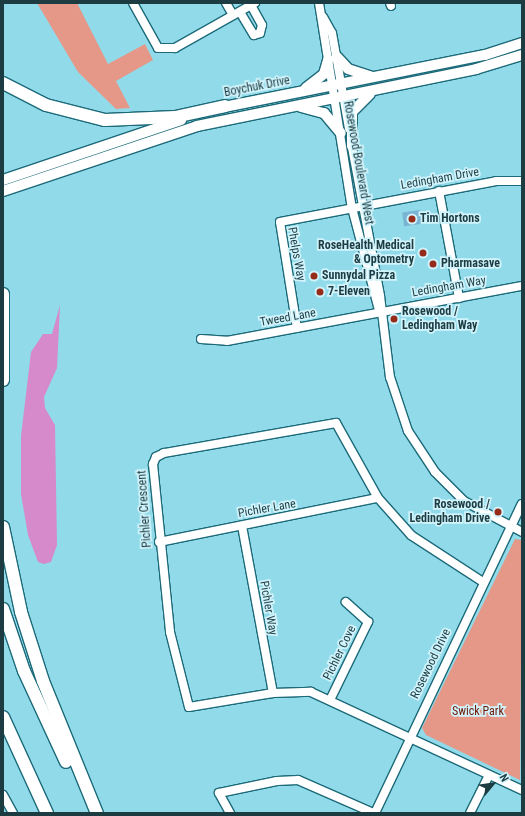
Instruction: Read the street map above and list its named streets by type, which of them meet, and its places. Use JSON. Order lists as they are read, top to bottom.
{
  "streets": {
    "main road": ["Boychuk Drive"],
    "street": [
      "Rosewood Boulevard West",
      "Ledingham Drive",
      "Phelps Way",
      "Ledingham Way",
      "Tweed Lane",
      "Pichler Crescent",
      "Pichler Lane",
      "Pichler Way",
      "Pichler Cove",
      "Rosewood Drive"
    ]
  },
  "crossings": [
    ["Boychuk Drive", "Rosewood Boulevard West"],
    ["Rosewood Boulevard West", "Ledingham Drive"],
    ["Rosewood Boulevard West", "Phelps Way"],
    ["Rosewood Boulevard West", "Ledingham Way"],
    ["Rosewood Boulevard West", "Tweed Lane"],
    ["Rosewood Boulevard West", "Rosewood Drive"],
    ["Ledingham Drive", "Phelps Way"],
    ["Phelps Way", "Tweed Lane"],
    ["Ledingham Way", "Tweed Lane"],
    ["Pichler Crescent", "Pichler Lane"],
    ["Pichler Crescent", "Pichler Way"],
    ["Pichler Crescent", "Pichler Cove"],
    ["Pichler Crescent", "Rosewood Drive"],
    ["Pichler Lane", "Pichler Way"]
  ],
  "parks": ["Swick Park"],
  "places": [
    "Tim Hortons",
    "RoseHealth Medical & Optometry",
    "Pharmasave",
    "Sunnydal Pizza",
    "7-Eleven",
    "Rosewood / Ledingham Way",
    "Rosewood / Ledingham Drive"
  ],
  "north": "top right"
}
